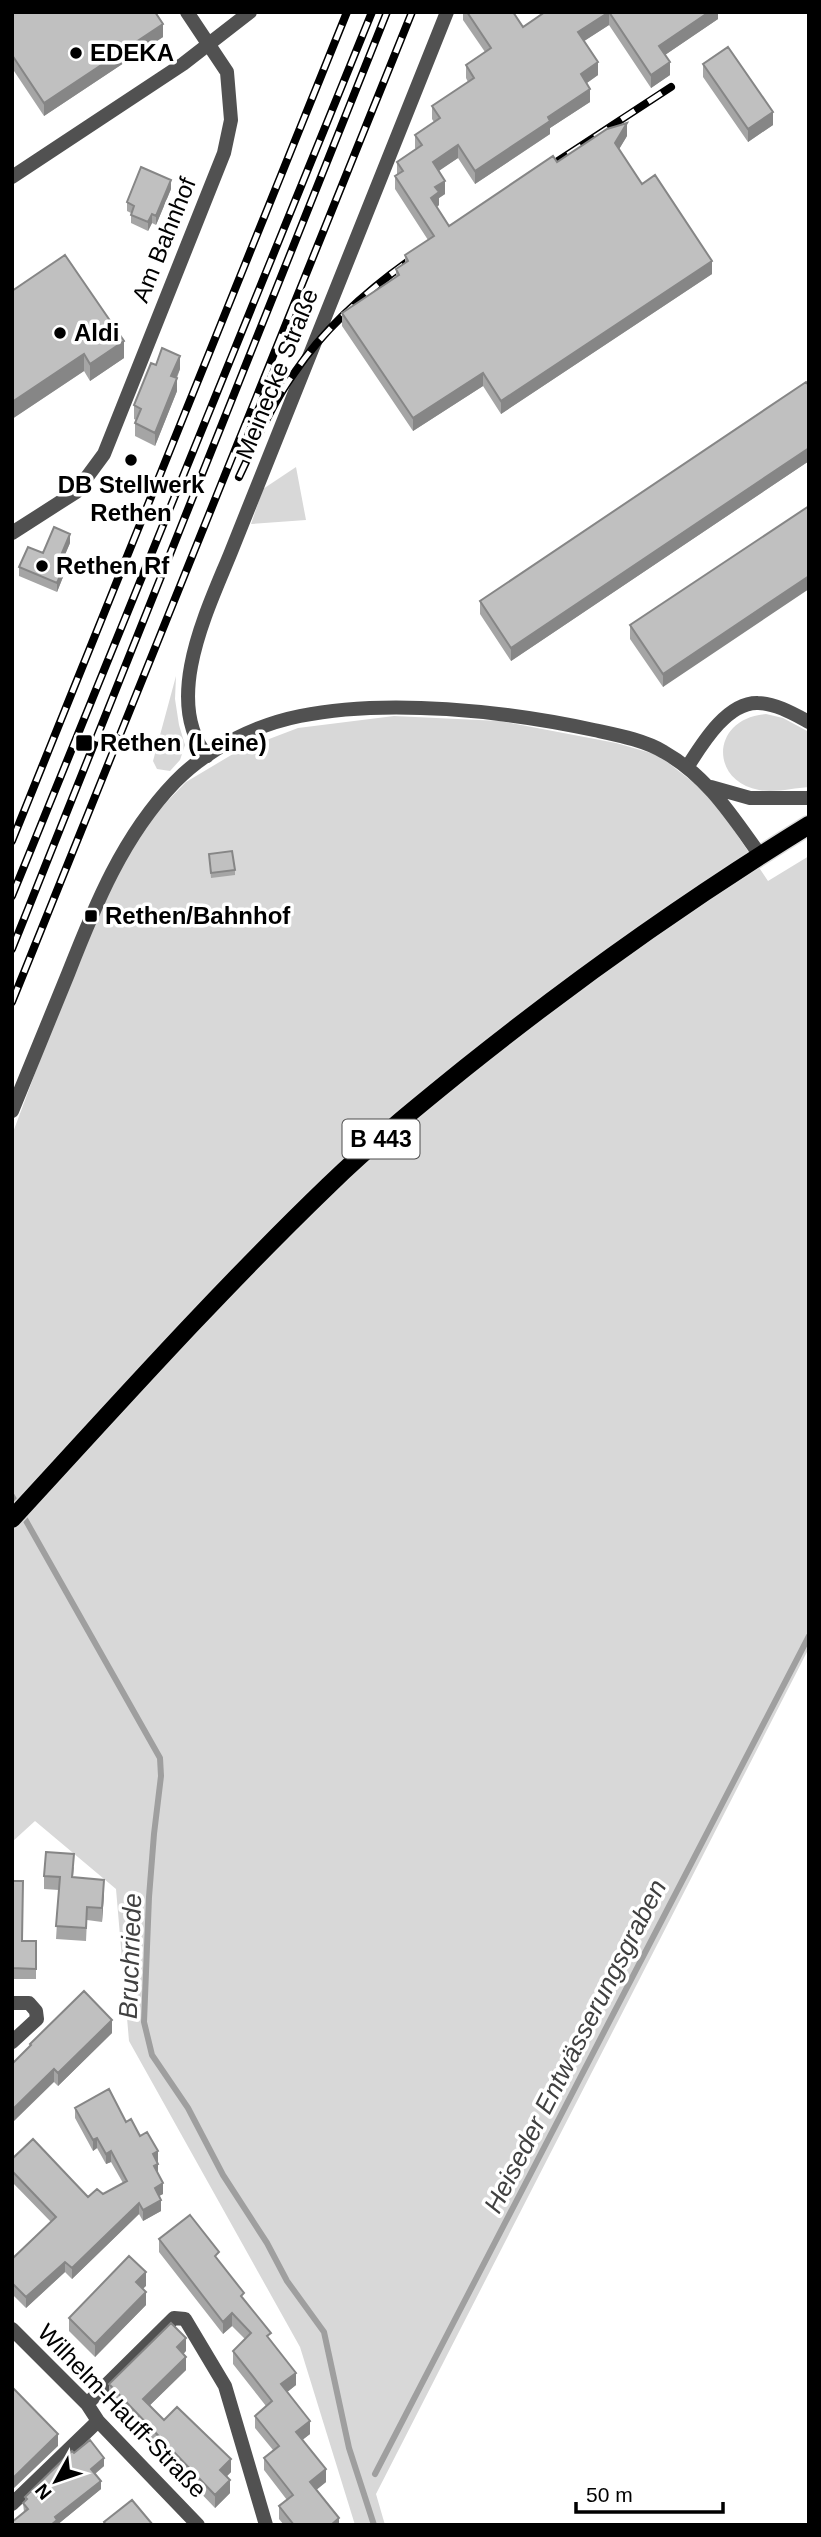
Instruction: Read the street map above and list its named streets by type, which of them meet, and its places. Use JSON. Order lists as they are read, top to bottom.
{
  "streets": {
    "main road": ["B 443"],
    "street": ["Am Bahnhof", "Meinecke Straße", "Wilhelm-Hauff-Straße"]
  },
  "water": ["Bruchriede", "Heiseder Entwässerungsgraben"],
  "places": {
    "other": [
      "EDEKA",
      "Aldi",
      "DB Stellwerk Rethen",
      "Rethen Rf"
    ],
    "transit": ["Rethen (Leine)", "Rethen/Bahnhof"]
  },
  "scale_bar": "50 m",
  "north": "bottom left"
}
